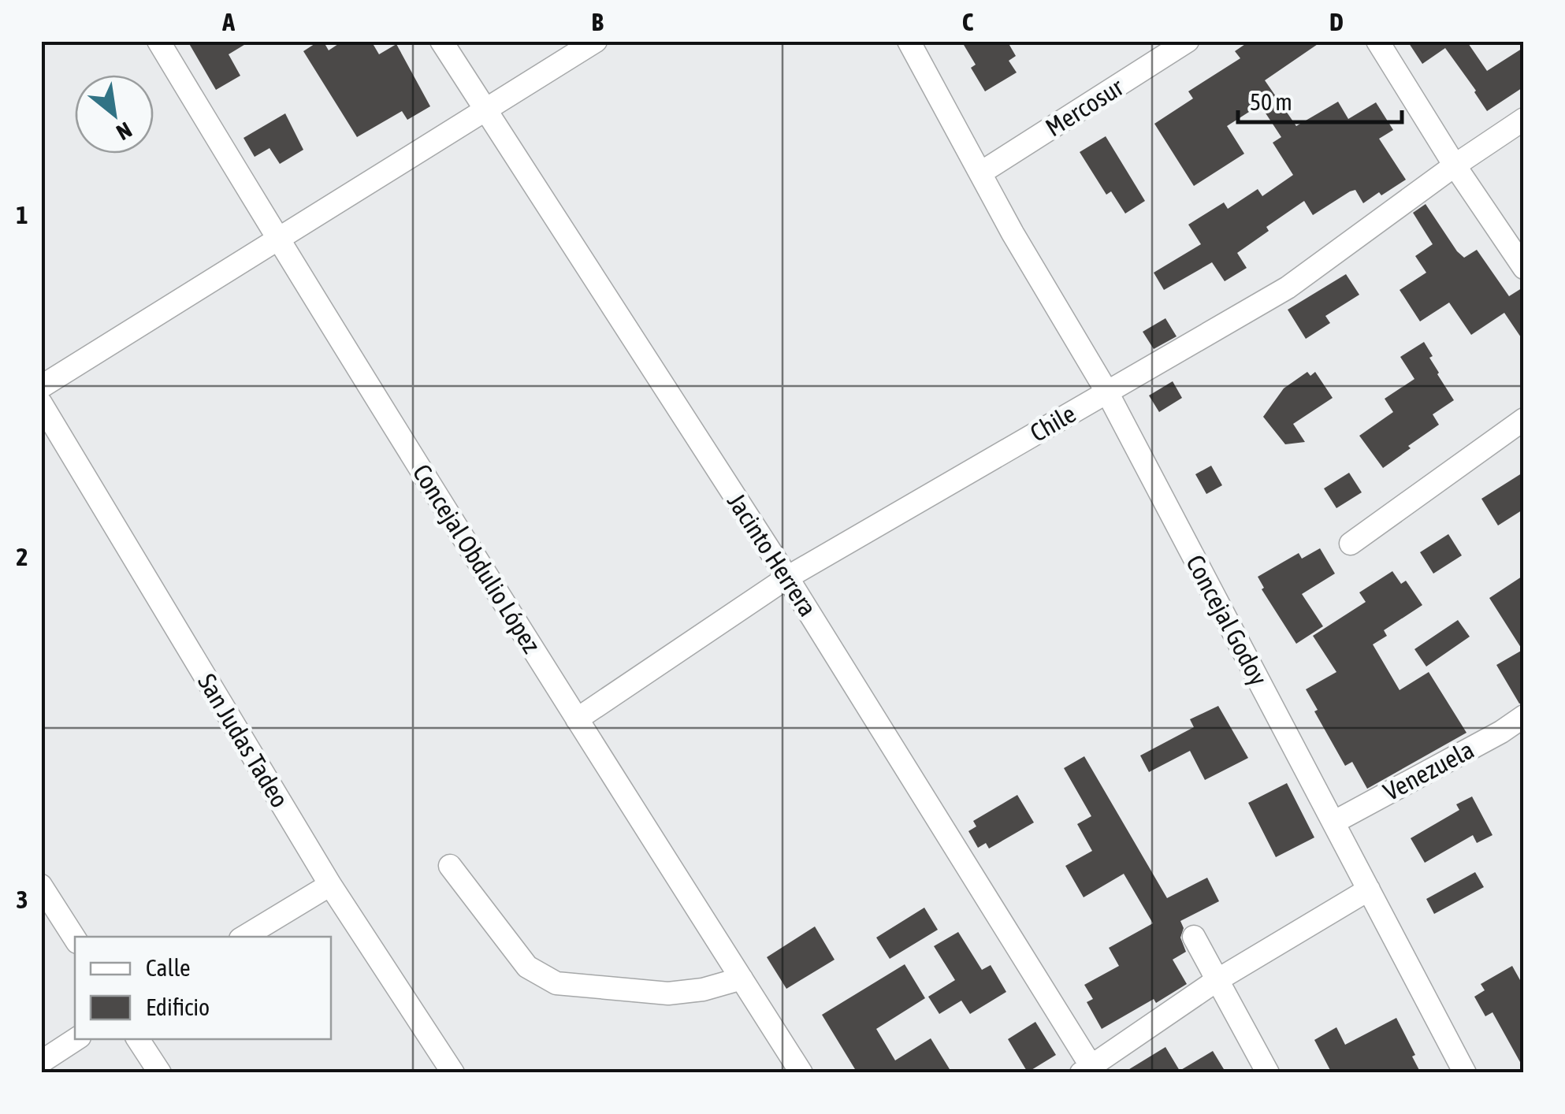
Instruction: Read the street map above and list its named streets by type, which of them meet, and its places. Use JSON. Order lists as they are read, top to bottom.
{
  "streets": {
    "street": [
      "Mercosur",
      "Chile",
      "Jacinto Herrera",
      "Concejal Obdulio López",
      "Concejal Godoy",
      "San Judas Tadeo",
      "Venezuela"
    ]
  },
  "crossings": [
    ["Mercosur", "Concejal Godoy"],
    ["Chile", "Jacinto Herrera"],
    ["Chile", "Concejal Obdulio López"],
    ["Chile", "Concejal Godoy"],
    ["Concejal Godoy", "Venezuela"]
  ],
  "legend": ["Calle", "Edificio"],
  "scale_bar": "50 m",
  "north": "bottom right",
  "grid": {
    "columns": [
      "A",
      "B",
      "C",
      "D"
    ],
    "rows": ["1", "2", "3"]
  }
}
